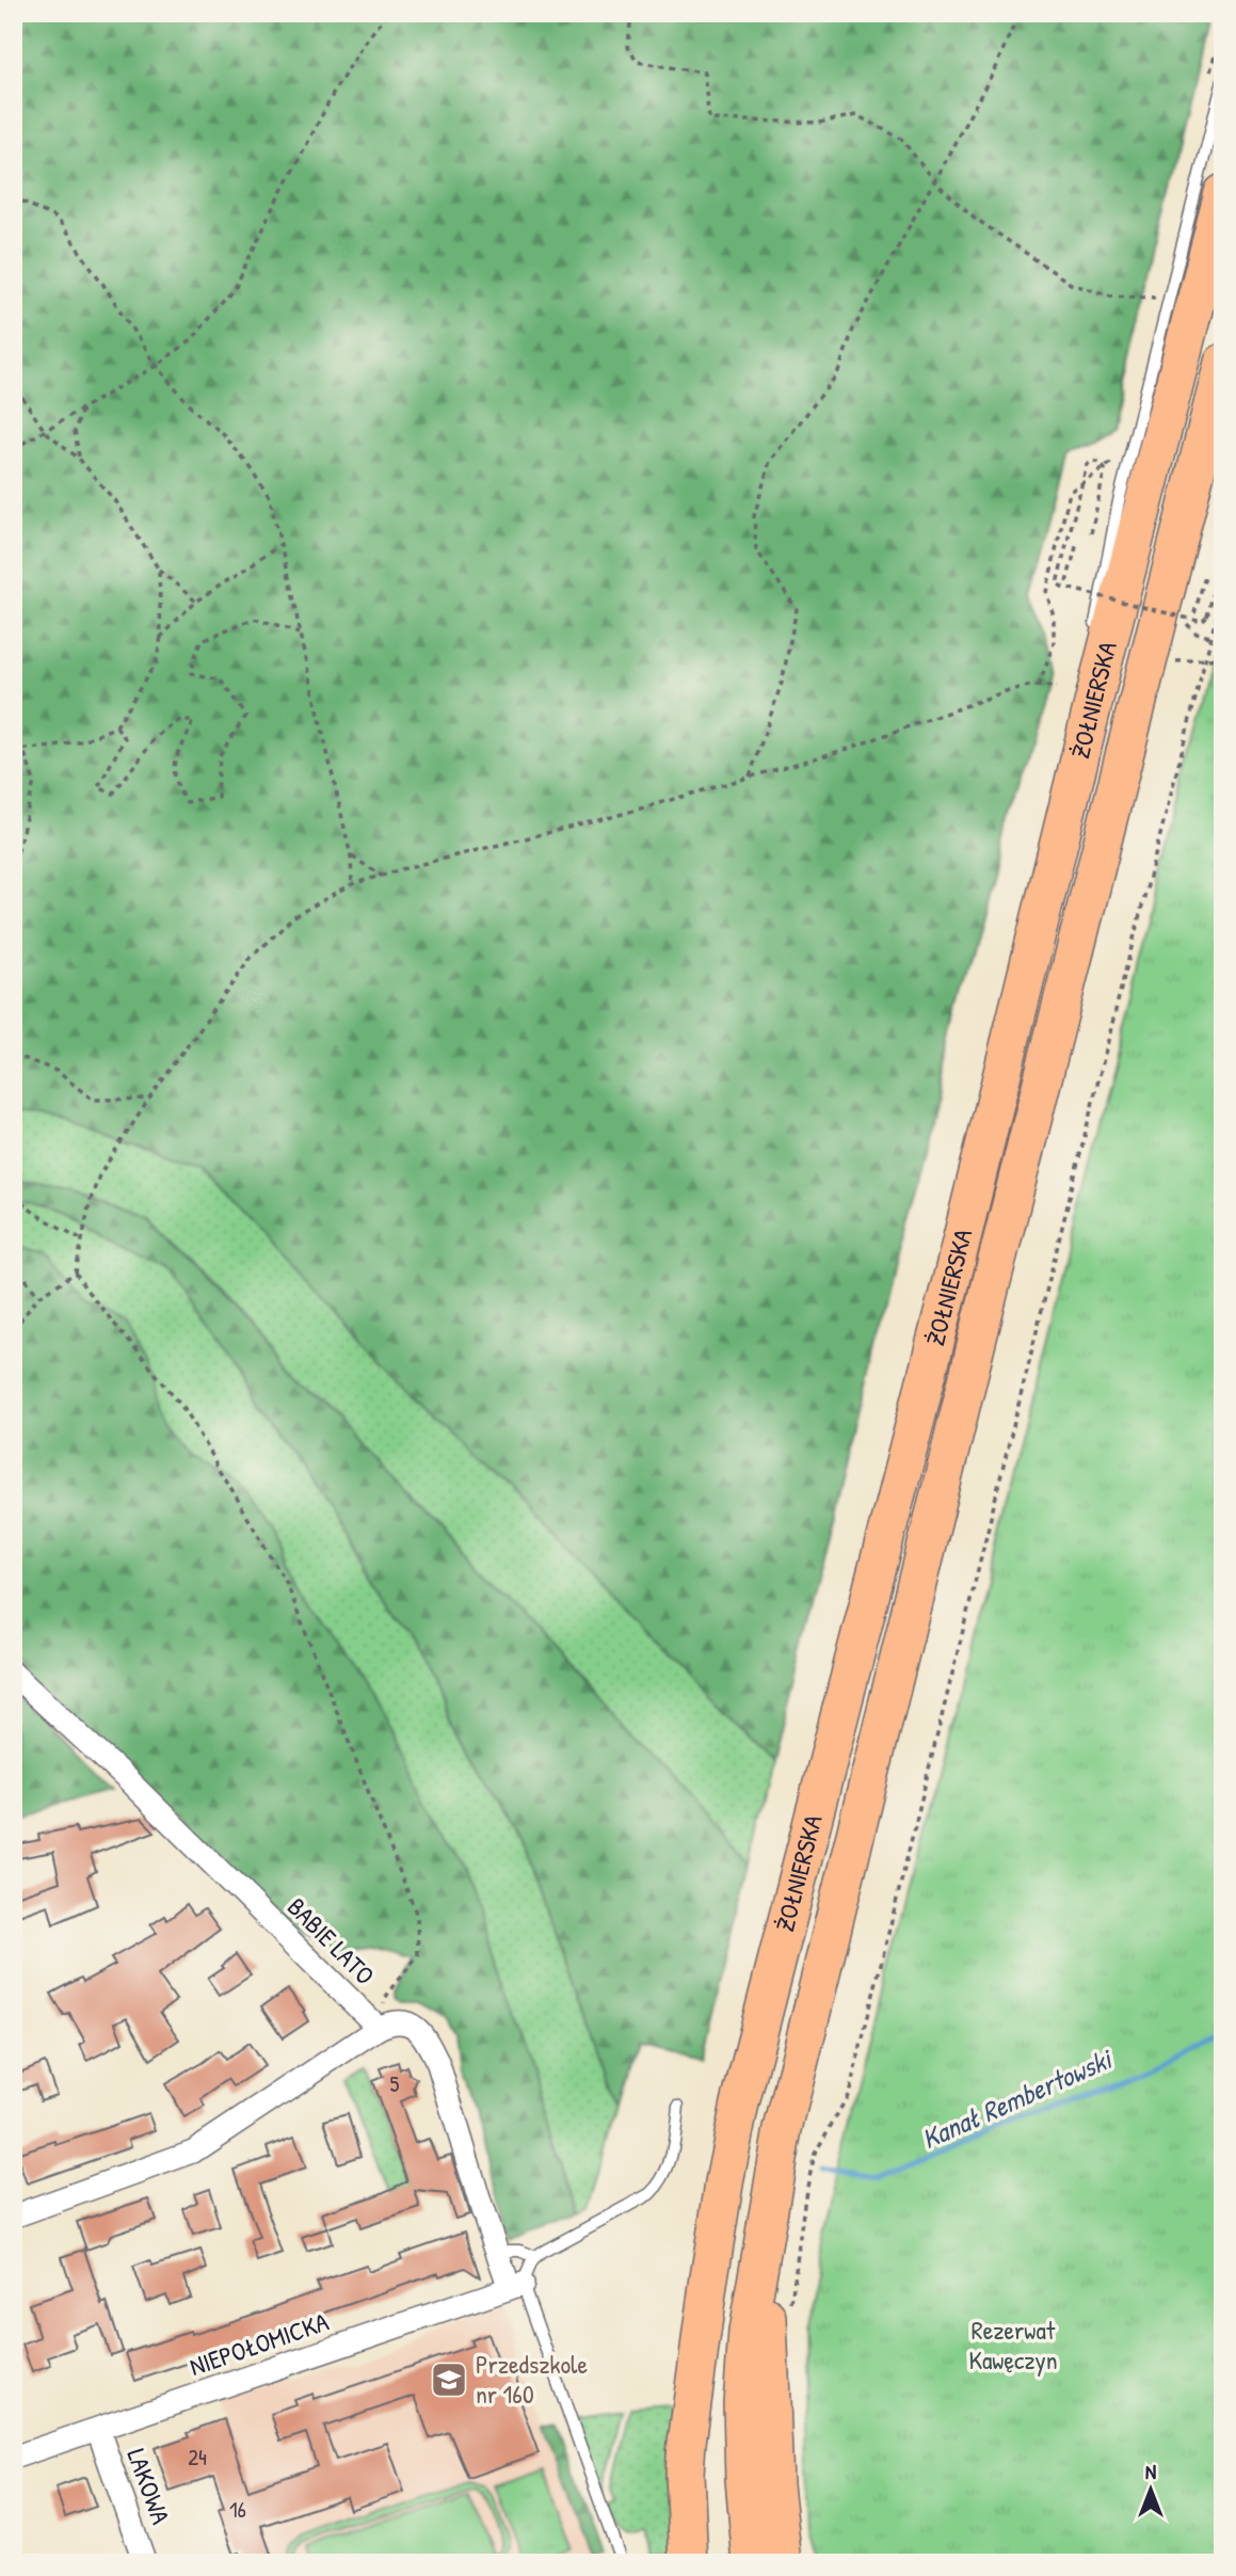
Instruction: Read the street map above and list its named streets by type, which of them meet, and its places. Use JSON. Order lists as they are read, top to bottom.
{
  "streets": {
    "main road": ["ŻOŁNIERSKA"],
    "street": ["BABIE LATO", "NIEPOŁOMICKA", "LAKOWA"]
  },
  "crossings": [
    ["NIEPOŁOMICKA", "LAKOWA"]
  ],
  "water": ["Kanał Rembertowski"],
  "parks": ["Rezerwat Kawęczyn"],
  "places": {
    "school or university": ["Przedszkole nr 160"]
  },
  "house_numbers": ["5", "24", "16"],
  "north": "top"
}
